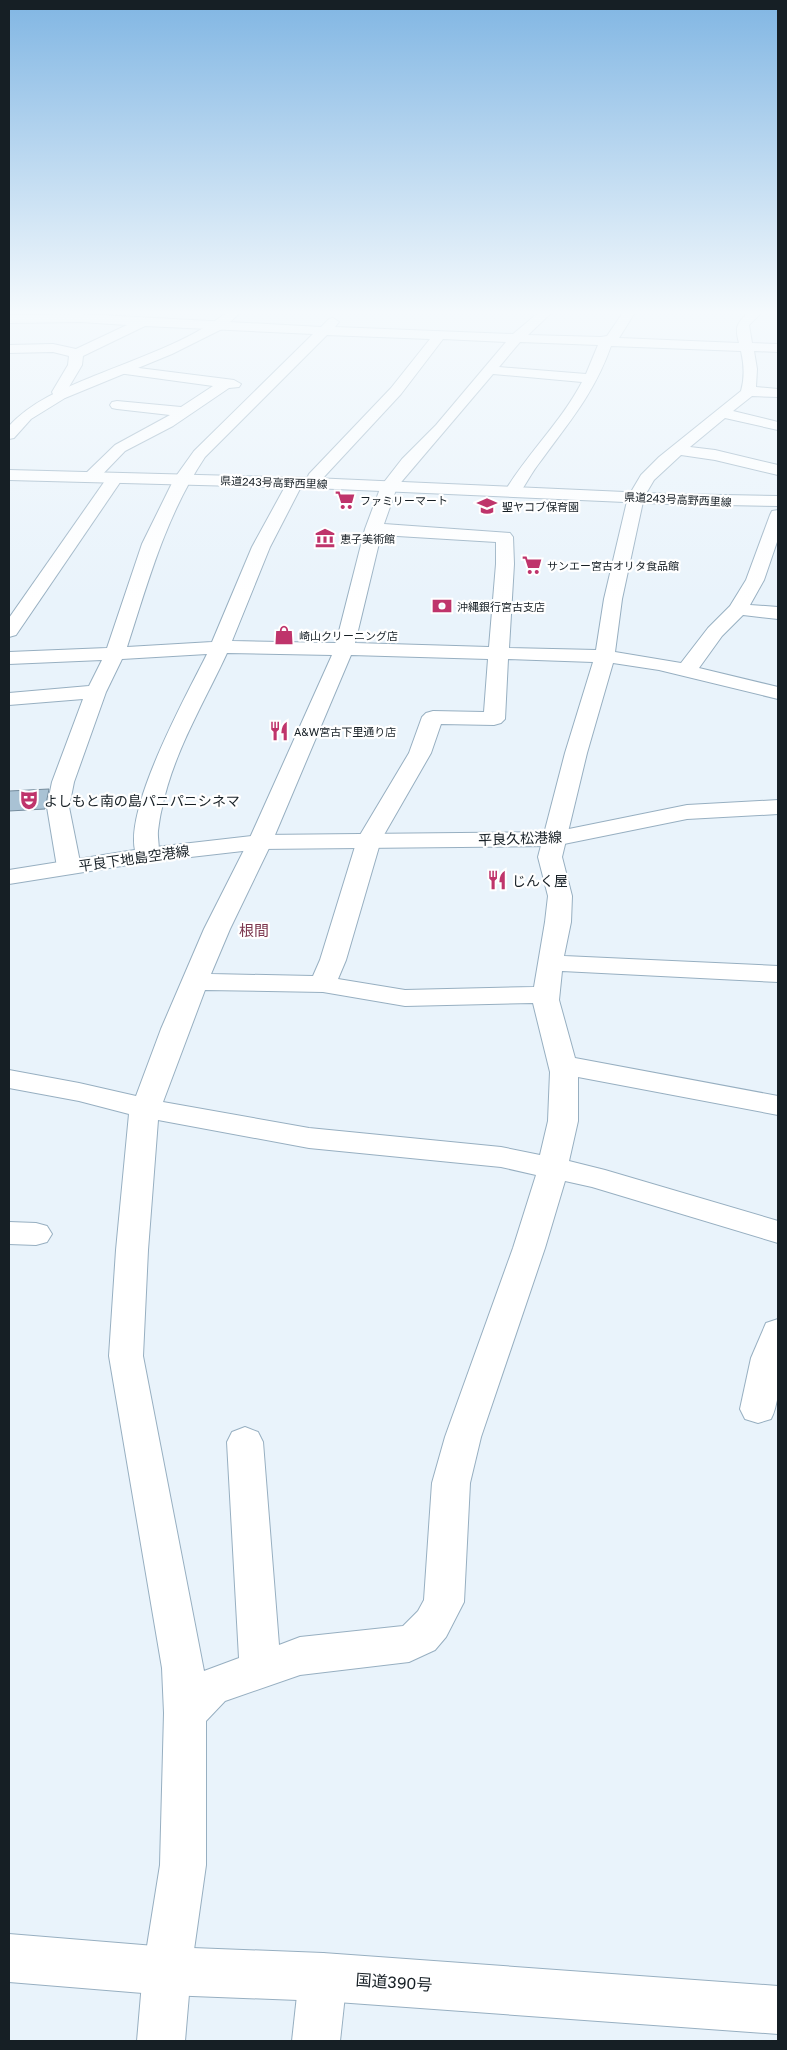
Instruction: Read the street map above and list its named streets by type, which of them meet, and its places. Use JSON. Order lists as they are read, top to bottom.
{
  "streets": {
    "main road": [
      "県道243号高野西里線",
      "平良久松港線",
      "平良下地島空港線",
      "国道390号"
    ]
  },
  "crossings": [
    ["平良久松港線", "平良下地島空港線"]
  ],
  "districts": ["根間"],
  "places": {
    "supermarket": ["ファミリーマート", "サンエー宮古オリタ食品館"],
    "school or university": ["聖ヤコブ保育園"],
    "museum": ["恵子美術館"],
    "bank": ["沖縄銀行宮古支店"],
    "shop": ["崎山クリーニング店"],
    "restaurant": ["A&W宮古下里通り店", "じんく屋"],
    "theatre": ["よしもと南の島パニパニシネマ"]
  }
}
